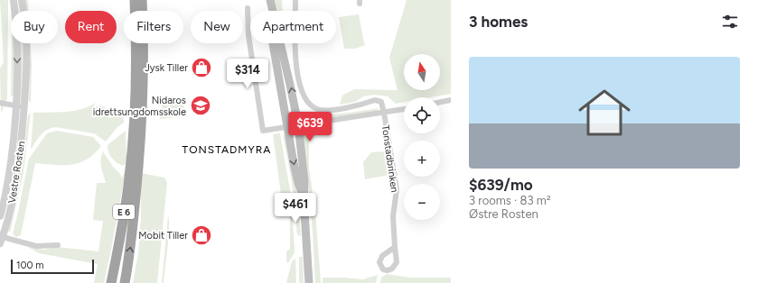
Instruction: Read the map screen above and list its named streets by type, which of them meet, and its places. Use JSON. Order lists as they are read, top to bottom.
{
  "streets": {
    "highway": ["E 6"],
    "street": ["Tonstadbrinken", "Vestre Rosten"]
  },
  "districts": ["TONSTADMYRA"],
  "places": {
    "shop": ["Jysk Tiller", "Mobit Tiller"],
    "school or university": ["Nidaros idrettsungdomsskole"]
  },
  "scale_bar": "100 m",
  "north": "top",
  "page": {
    "heading": "3 homes",
    "chip": [
      "Buy",
      "Rent",
      "Filters",
      "New",
      "Apartment"
    ],
    "list": [
      {
        "name": "$639/mo",
        "note": "3 rooms · 83 m² · Østre Rosten"
      }
    ],
    "map_buttons": ["+", "−"],
    "price": ["$314", "$639", "$461"],
    "scale": "100 m"
  }
}
